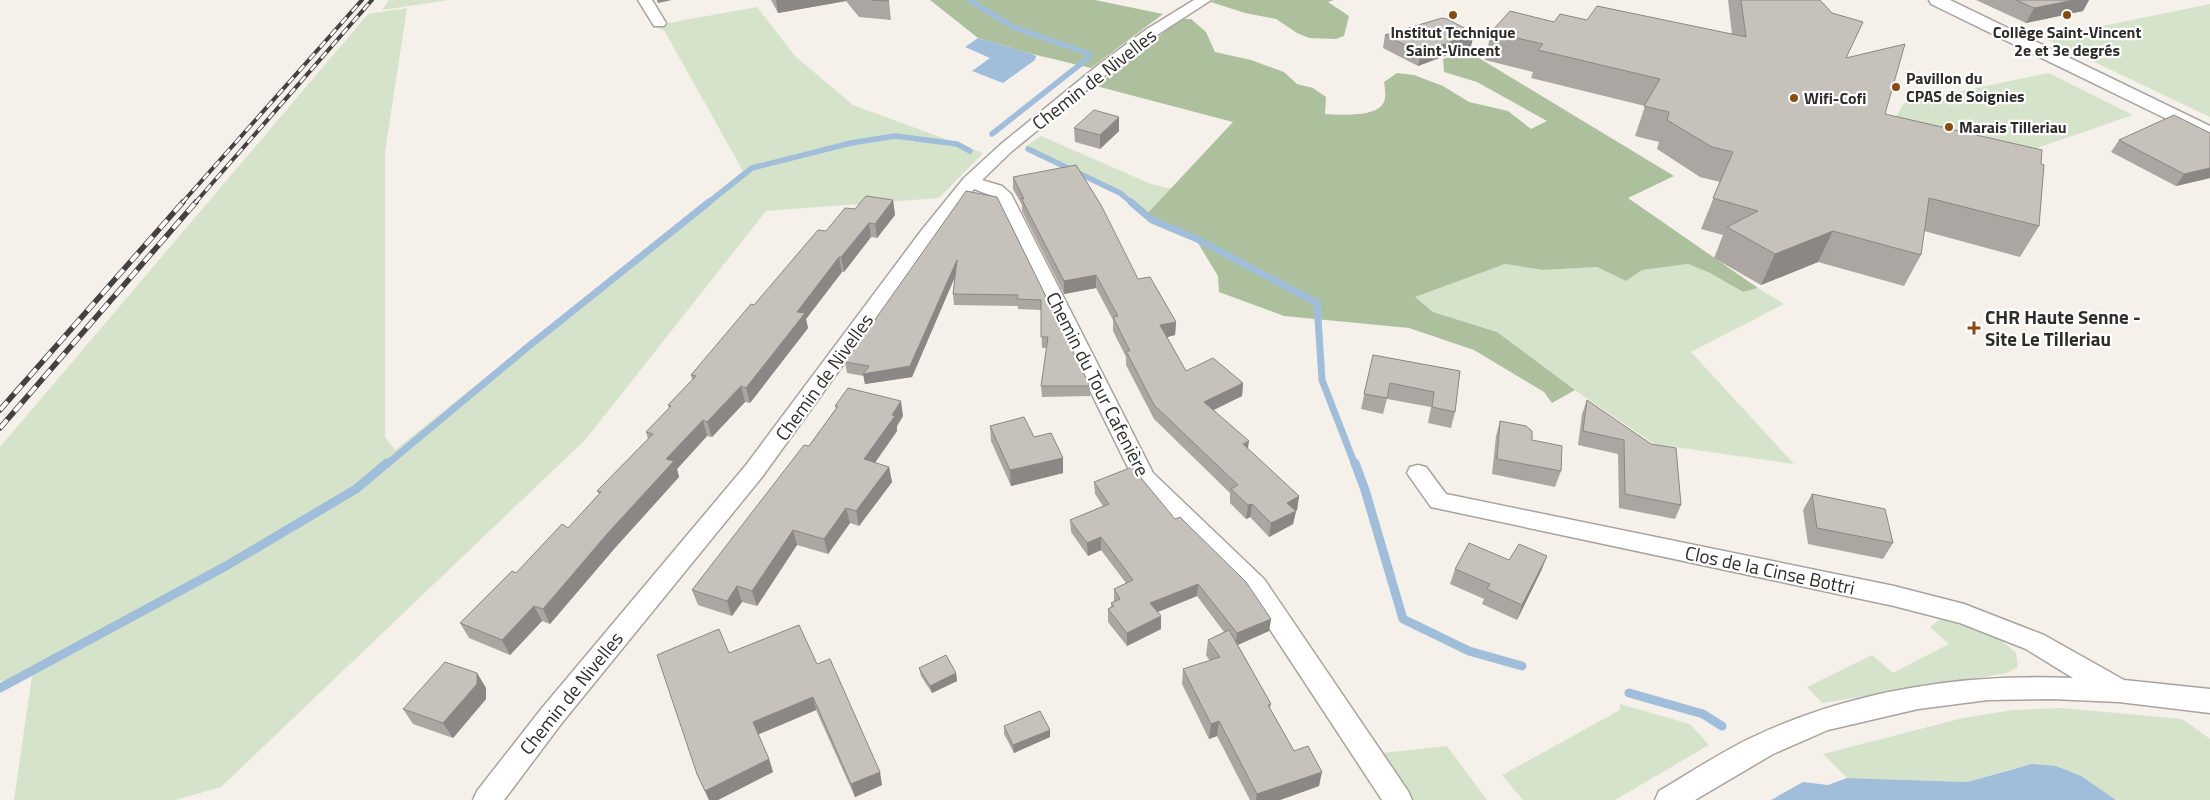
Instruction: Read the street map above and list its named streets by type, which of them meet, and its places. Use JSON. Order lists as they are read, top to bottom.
{
  "streets": {
    "street": ["Chemin de Nivelles", "Chemin du Tour Cafenière", "Clos de la Cinse Bottri"]
  },
  "crossings": [
    ["Chemin de Nivelles", "Chemin du Tour Cafenière"]
  ],
  "places": {
    "other": [
      "Institut Technique Saint-Vincent",
      "Collège Saint-Vincent 2e et 3e degrés",
      "Pavillon du CPAS de Soignies",
      "Wifi-Cofi",
      "Marais Tilleriau"
    ],
    "health": ["CHR Haute Senne - Site Le Tilleriau"]
  }
}
